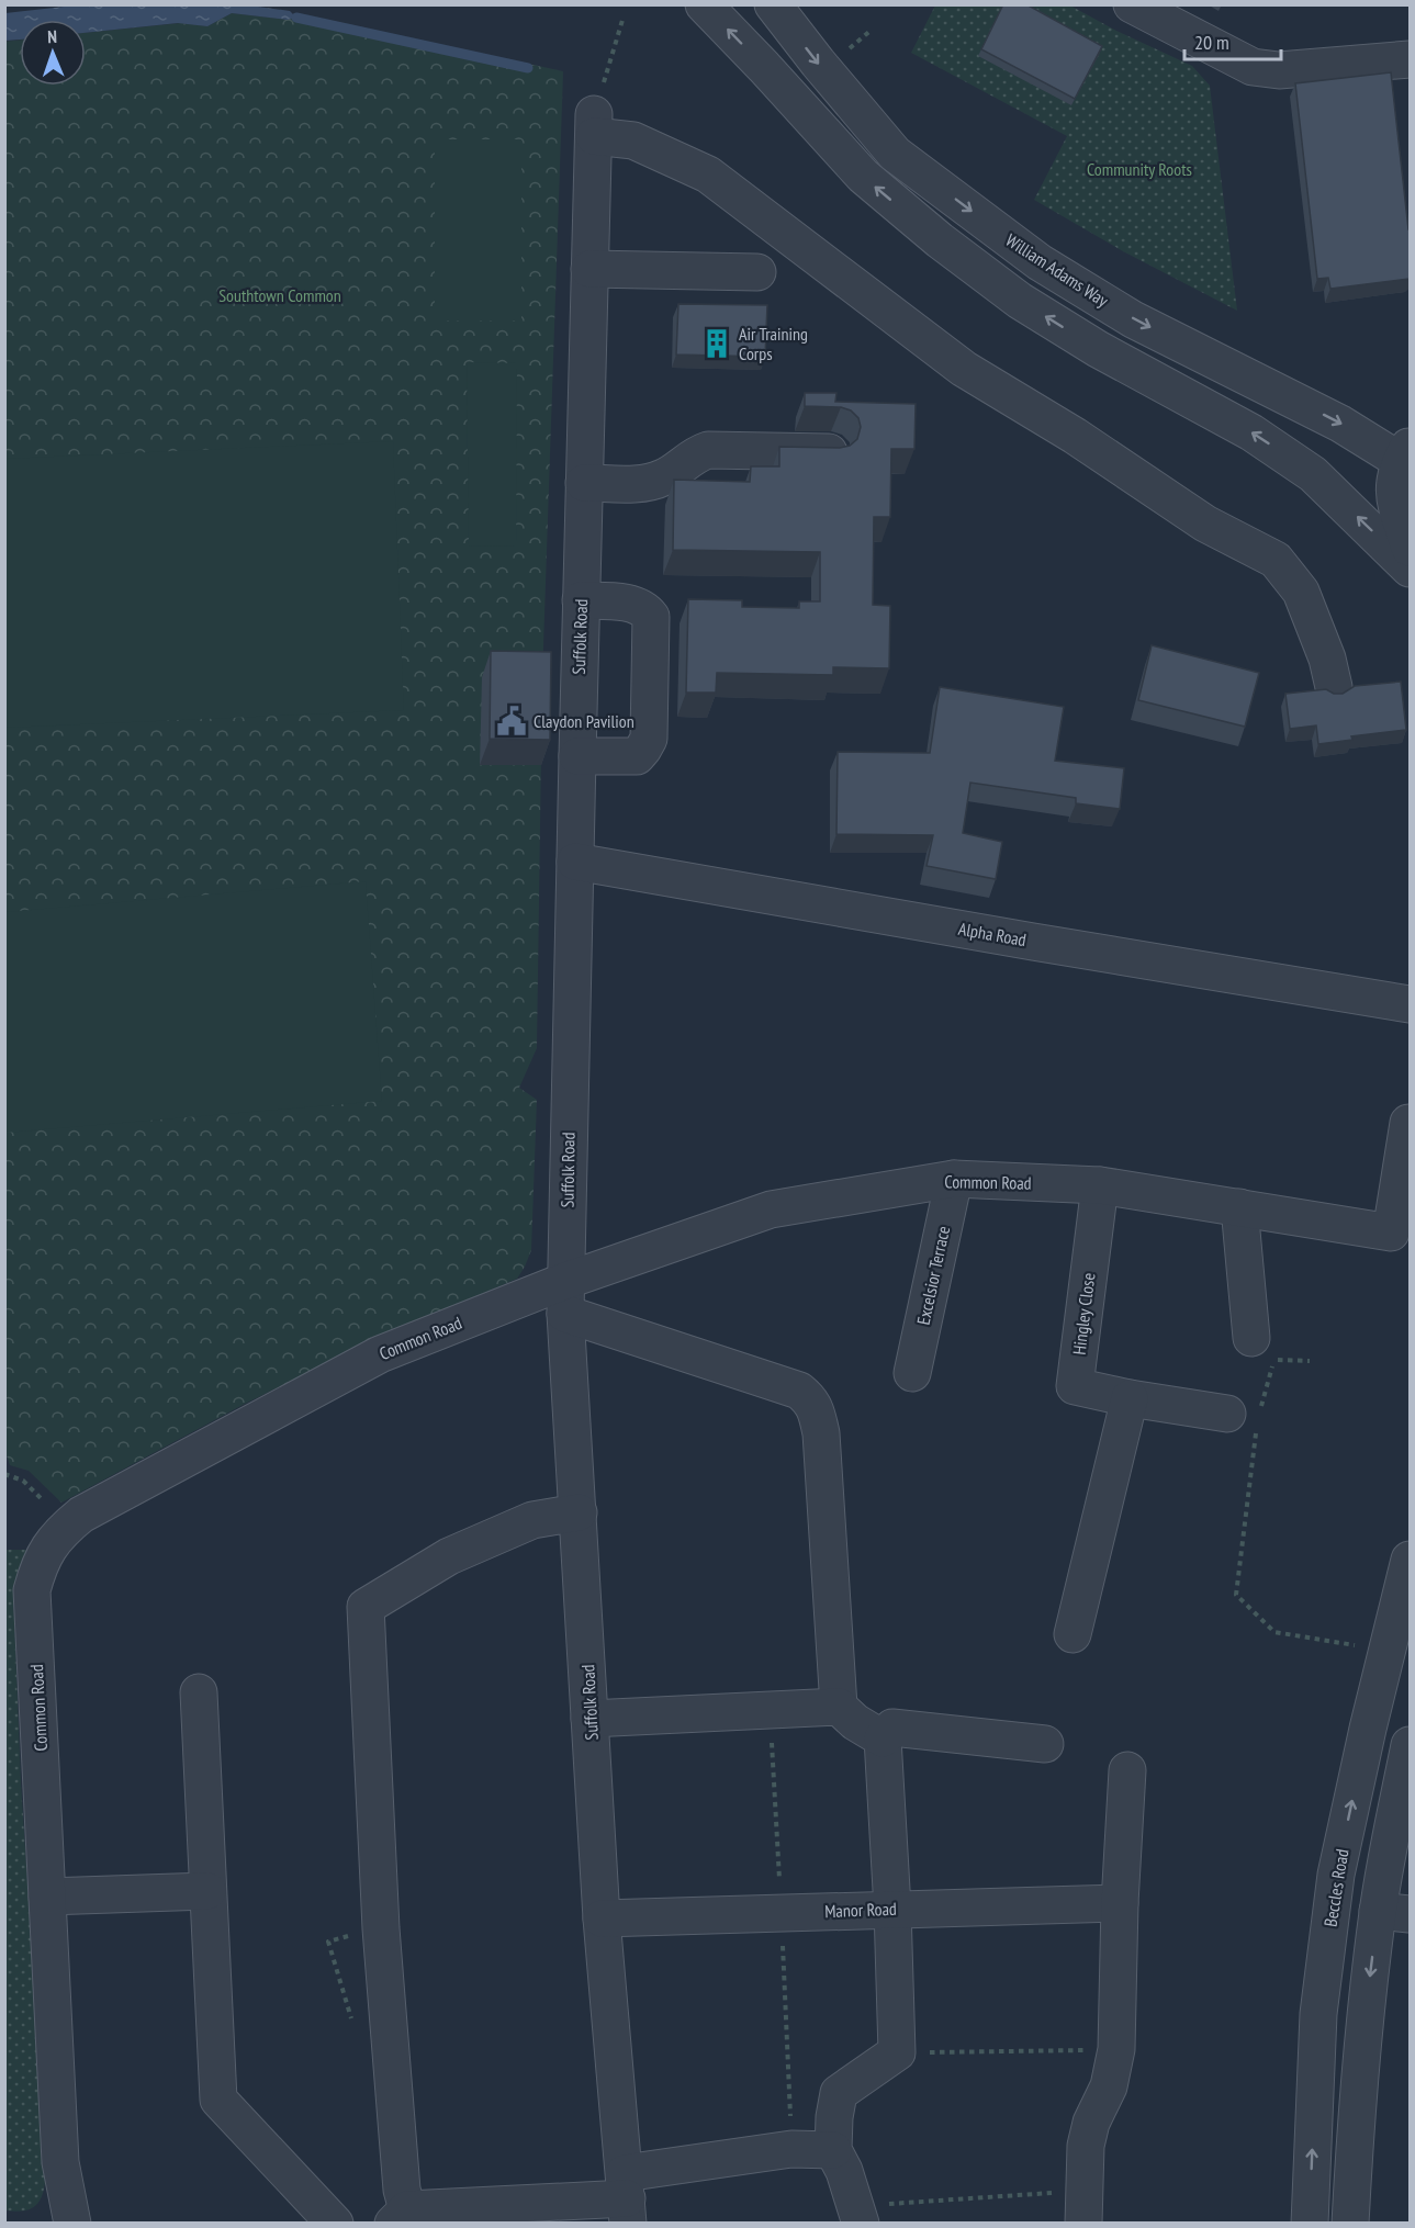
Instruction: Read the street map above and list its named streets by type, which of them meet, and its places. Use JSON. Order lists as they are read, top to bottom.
{
  "streets": {
    "street": [
      "William Adams Way",
      "Suffolk Road",
      "Alpha Road",
      "Common Road",
      "Excelsior Terrace",
      "Hingley Close",
      "Beccles Road",
      "Manor Road"
    ]
  },
  "crossings": [
    ["Suffolk Road", "Alpha Road"],
    ["Suffolk Road", "Common Road"],
    ["Suffolk Road", "Manor Road"],
    ["Common Road", "Excelsior Terrace"],
    ["Common Road", "Hingley Close"]
  ],
  "parks": ["Community Roots", "Southtown Common"],
  "places": {
    "building": ["Air Training Corps"],
    "public building": ["Claydon Pavilion"]
  },
  "scale_bar": "20 m",
  "north": "top"
}
